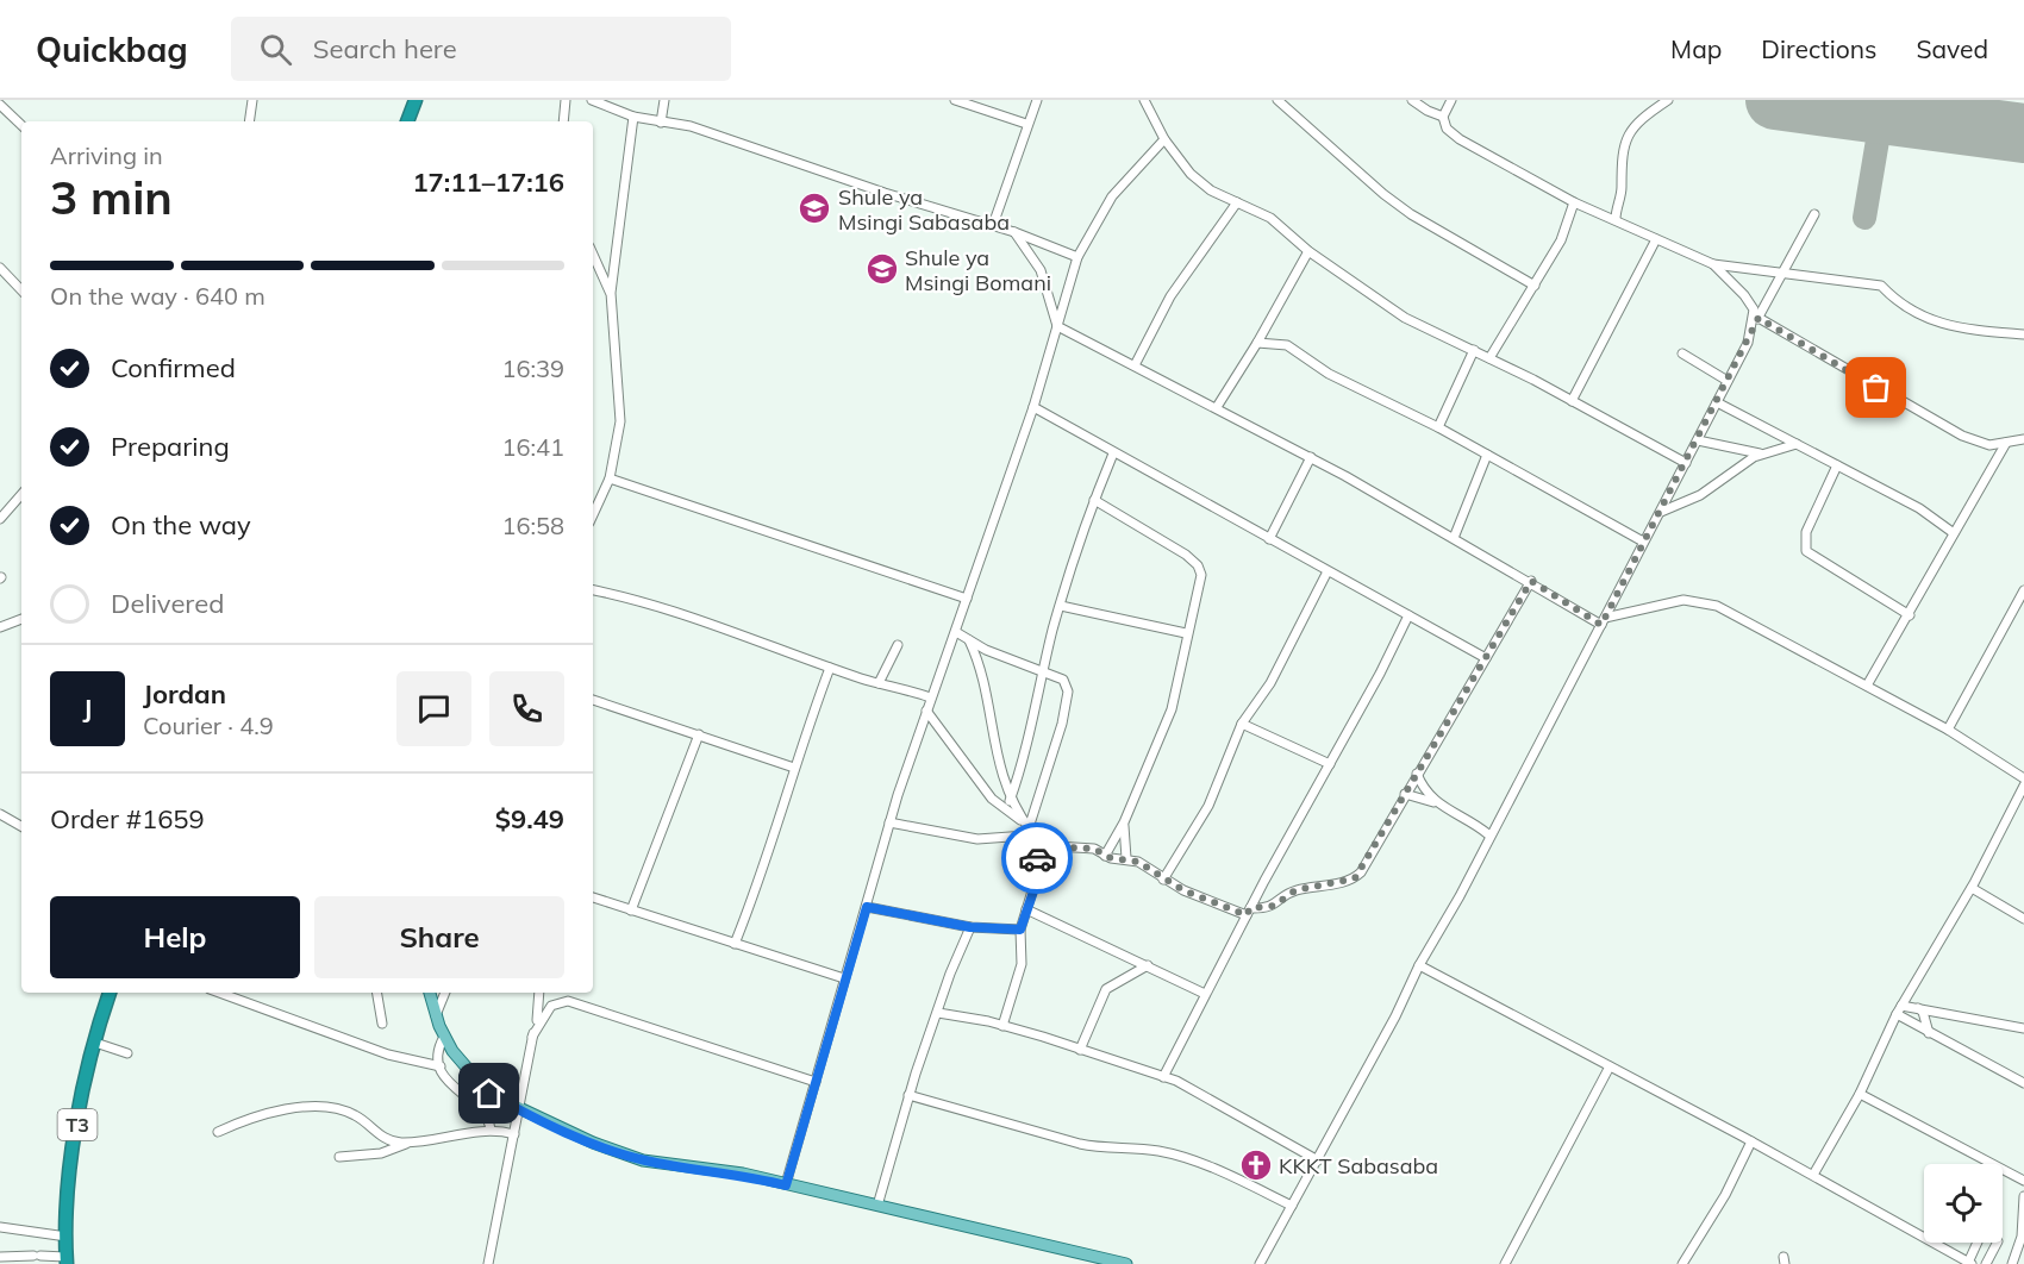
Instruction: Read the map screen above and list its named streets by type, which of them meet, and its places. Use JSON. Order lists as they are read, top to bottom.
{
  "streets": {
    "highway": ["T3"]
  },
  "places": {
    "school or university": ["Shule ya Msingi Sabasaba", "Shule ya Msingi Bomani"],
    "church": ["KKKT Sabasaba"]
  },
  "page": {
    "header": "Quickbag",
    "search": "Search here",
    "nav": ["Map", "Directions", "Saved"],
    "heading": ["3 min", "Arriving in", "17:11–17:16"],
    "panel": [
      "Jordan",
      "Courier · 4.9",
      "Order #1659",
      "$9.49"
    ],
    "bar": "On the way · 640 m",
    "list": [
      ["Confirmed", "16:39"],
      ["Preparing", "16:41"],
      ["On the way", "16:58"],
      "Delivered"
    ],
    "round": "J",
    "buttons": ["Help", "Share"]
  }
}
